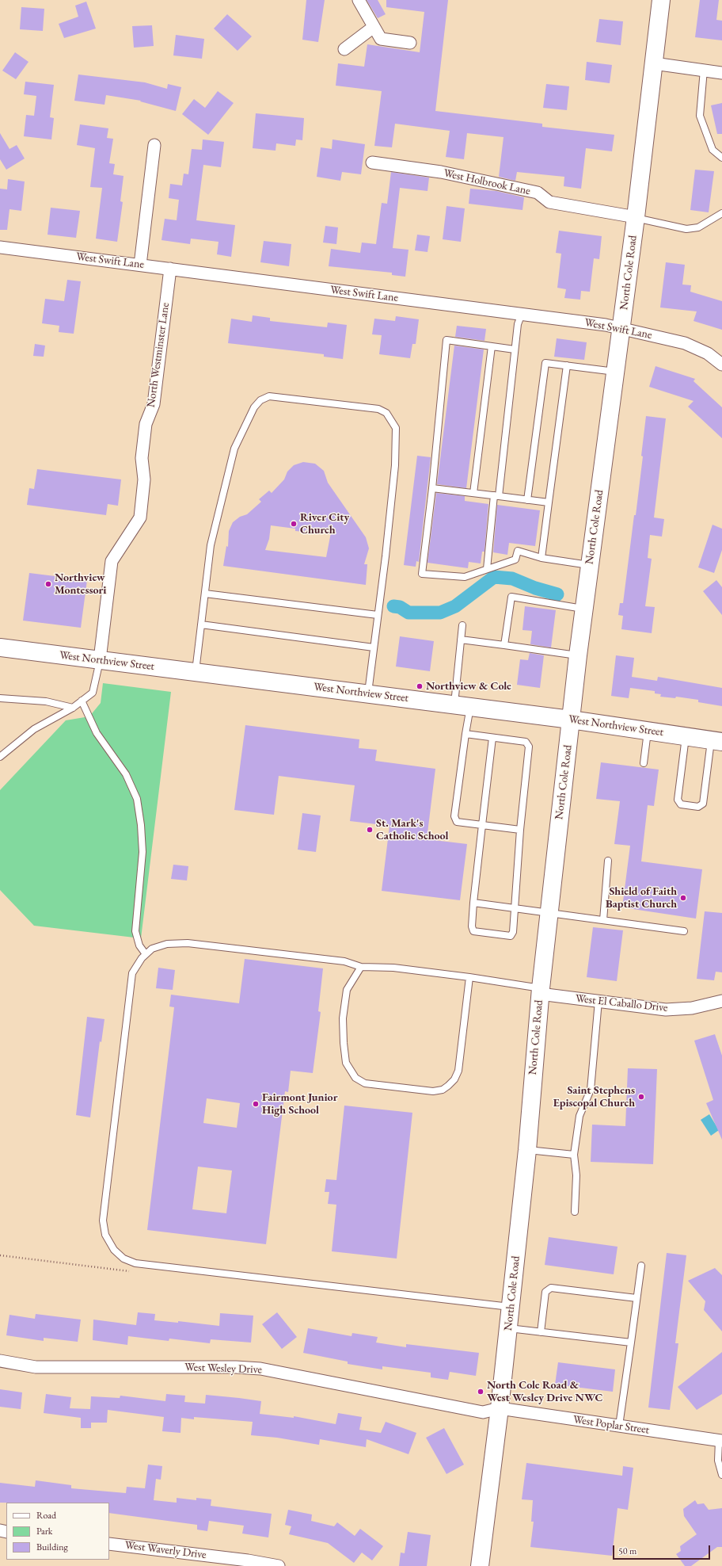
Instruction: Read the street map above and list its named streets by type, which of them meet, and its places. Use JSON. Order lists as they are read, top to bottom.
{
  "streets": {
    "main road": ["North Cole Road", "West Northview Street"],
    "street": [
      "West Holbrook Lane",
      "West Swift Lane",
      "North Westminster Lane",
      "West El Caballo Drive",
      "West Wesley Drive",
      "West Poplar Street",
      "West Waverly Drive"
    ]
  },
  "crossings": [
    ["West Holbrook Lane", "North Cole Road"],
    ["West Swift Lane", "North Cole Road"],
    ["West Swift Lane", "North Westminster Lane"],
    ["North Cole Road", "West Northview Street"],
    ["North Cole Road", "West El Caballo Drive"],
    ["North Cole Road", "West Wesley Drive"],
    ["North Cole Road", "West Poplar Street"],
    ["North Westminster Lane", "West Northview Street"],
    ["West Wesley Drive", "West Poplar Street"]
  ],
  "places": [
    "River City Church",
    "Northview Montessori",
    "Northview & Cole",
    "St. Mark's Catholic School",
    "Shield of Faith Baptist Church",
    "Saint Stephens Episcopal Church",
    "Fairmont Junior High School",
    "North Cole Road & West Wesley Drive NWC"
  ],
  "legend": ["Road", "Park", "Building"],
  "scale_bar": "50 m"
}
